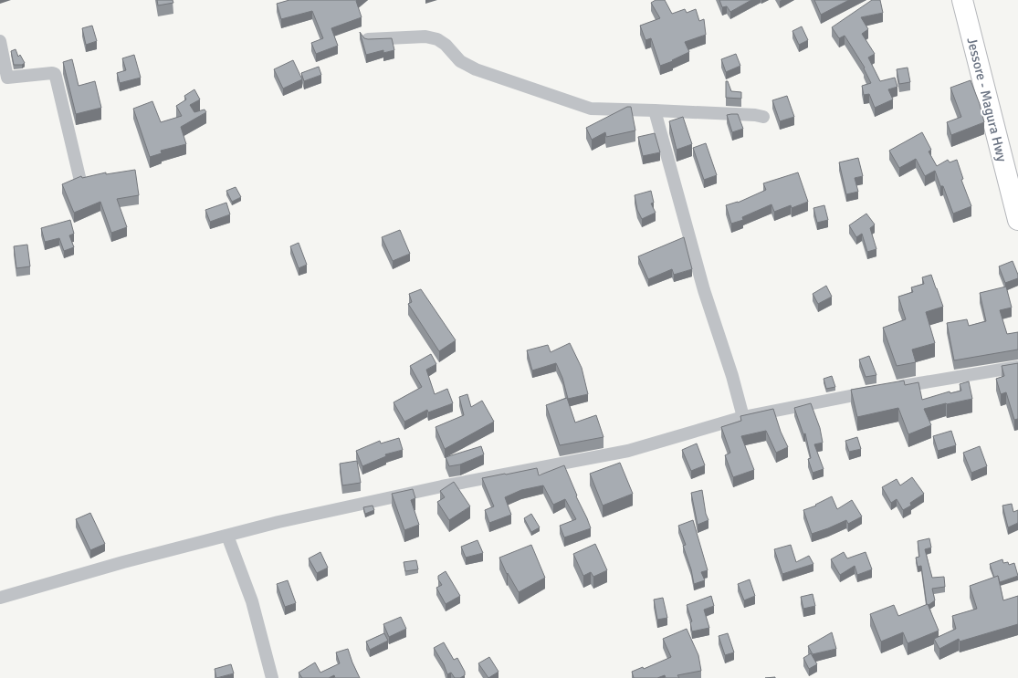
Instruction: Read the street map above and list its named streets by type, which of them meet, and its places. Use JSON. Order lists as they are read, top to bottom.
{
  "streets": {
    "highway": ["Jessore - Magura Hwy"]
  }
}
